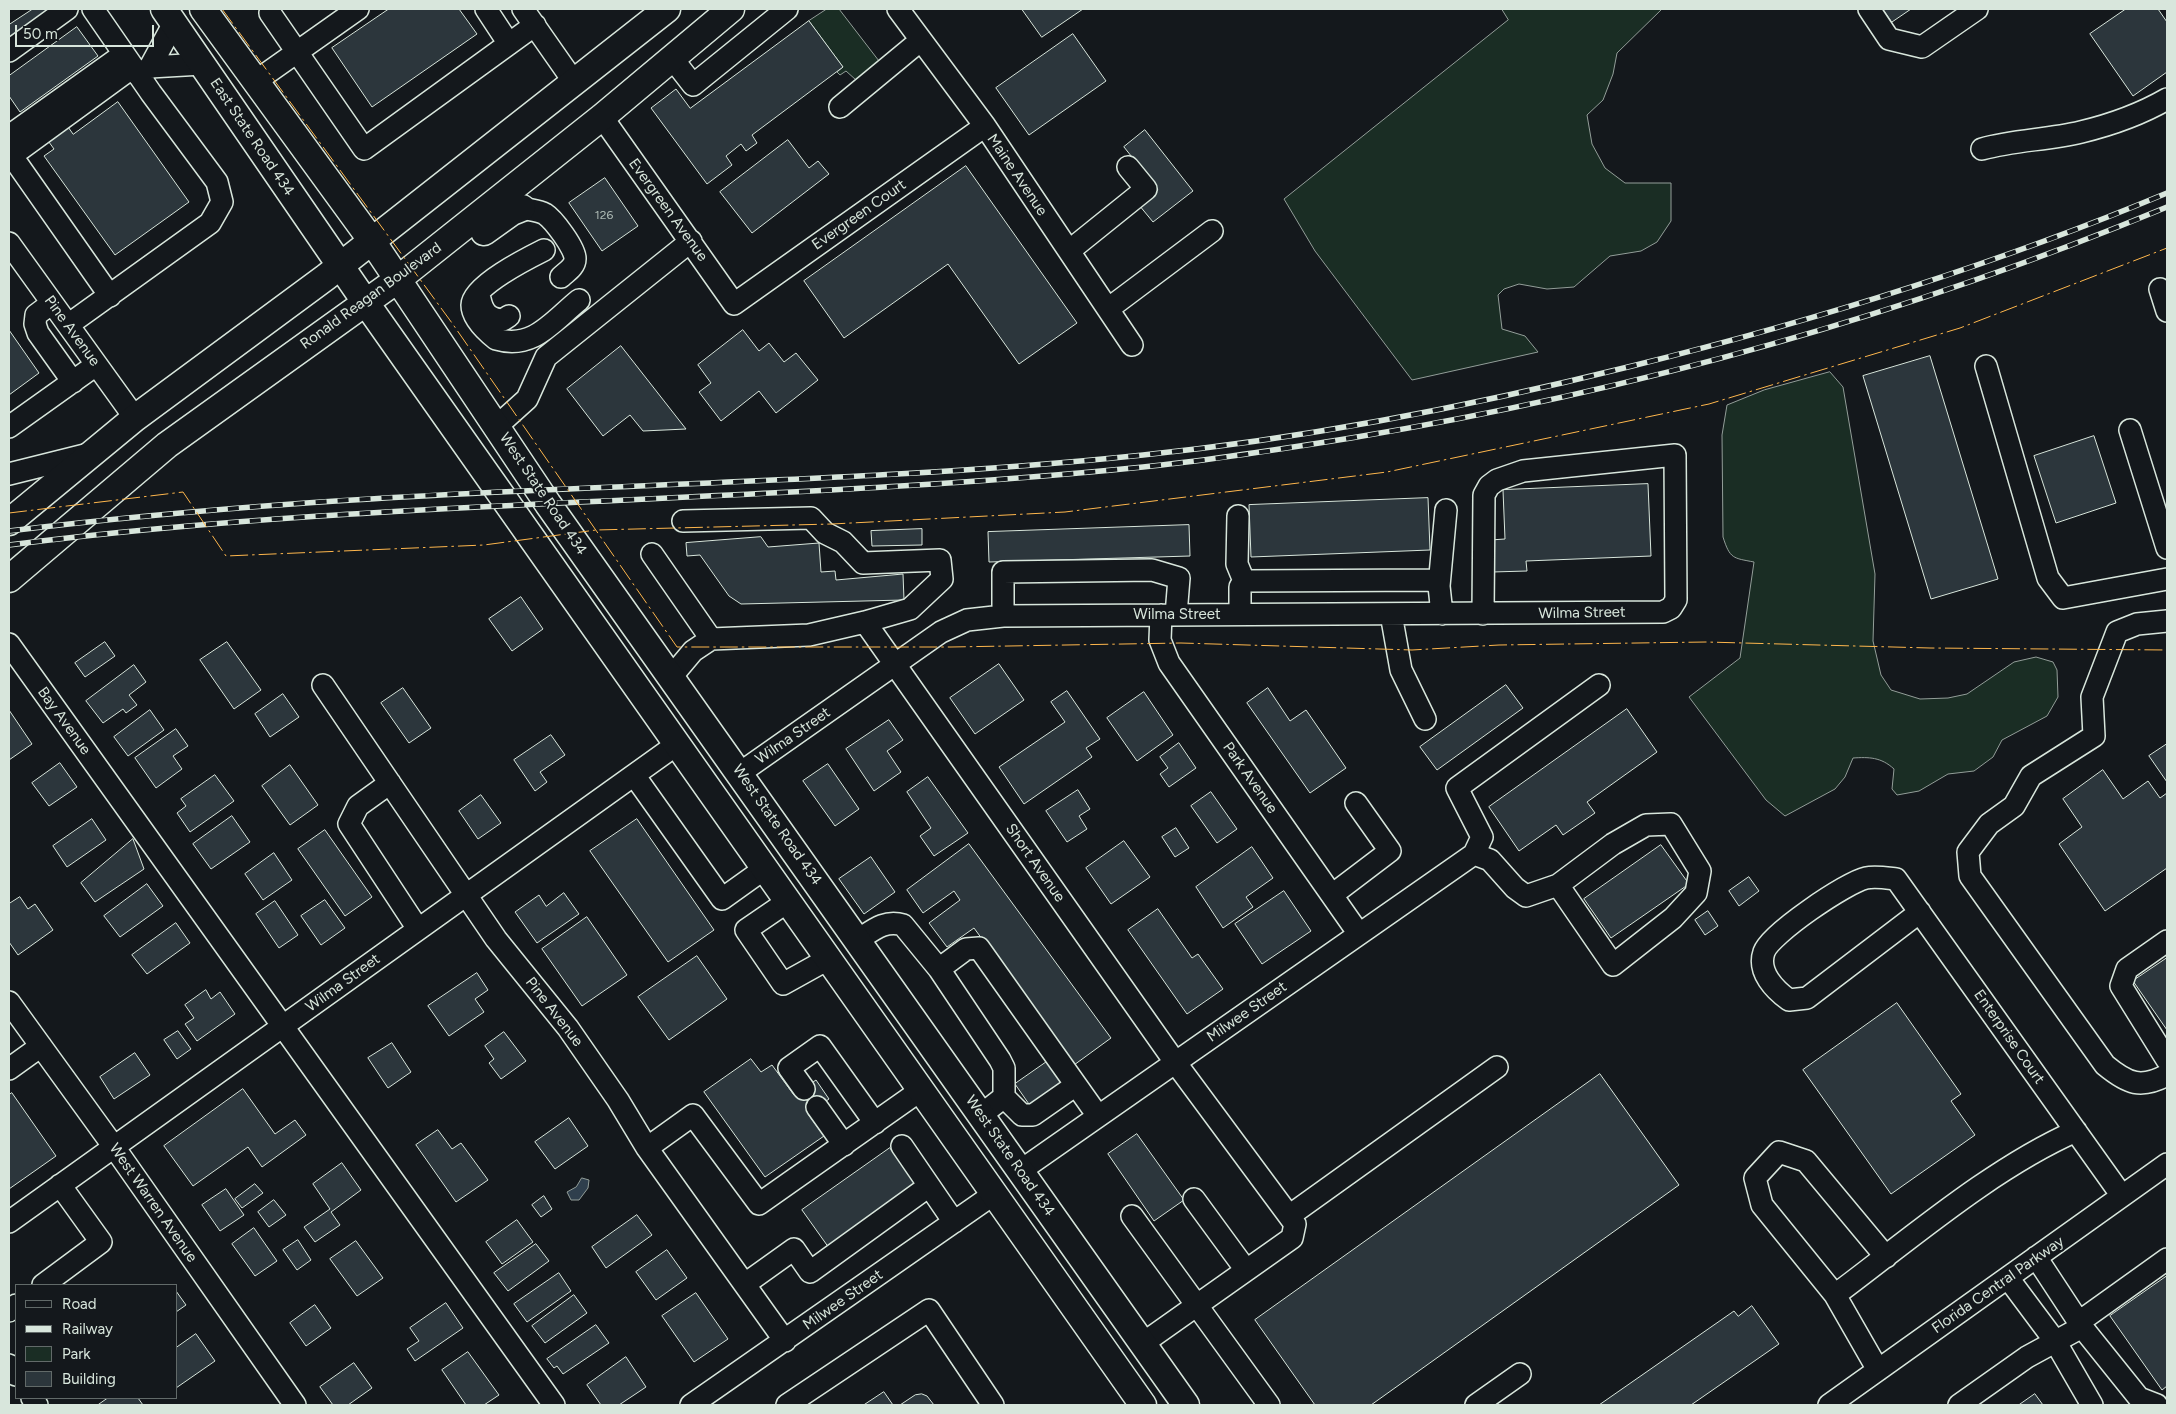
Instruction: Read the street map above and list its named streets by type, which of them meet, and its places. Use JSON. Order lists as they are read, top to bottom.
{
  "streets": {
    "main road": ["East State Road 434", "Ronald Reagan Boulevard", "West State Road 434"],
    "street": [
      "Maine Avenue",
      "Evergreen Avenue",
      "Evergreen Court",
      "Pine Avenue",
      "Wilma Street",
      "Bay Avenue",
      "Park Avenue",
      "Short Avenue",
      "Milwee Street",
      "Enterprise Court",
      "West Warren Avenue",
      "Florida Central Parkway"
    ]
  },
  "crossings": [
    ["Maine Avenue", "Evergreen Court"],
    ["Evergreen Avenue", "Evergreen Court"],
    ["Evergreen Avenue", "Ronald Reagan Boulevard"],
    ["Ronald Reagan Boulevard", "West State Road 434"],
    ["Pine Avenue", "Wilma Street"],
    ["Pine Avenue", "Milwee Street"],
    ["West State Road 434", "Wilma Street"],
    ["West State Road 434", "Milwee Street"],
    ["Wilma Street", "Bay Avenue"],
    ["Wilma Street", "Park Avenue"],
    ["Wilma Street", "Short Avenue"],
    ["Wilma Street", "West Warren Avenue"],
    ["Park Avenue", "Milwee Street"],
    ["Short Avenue", "Milwee Street"],
    ["Enterprise Court", "Florida Central Parkway"]
  ],
  "house_numbers": ["126"],
  "legend": [
    "Road",
    "Railway",
    "Park",
    "Building"
  ],
  "scale_bar": "50 m"
}
